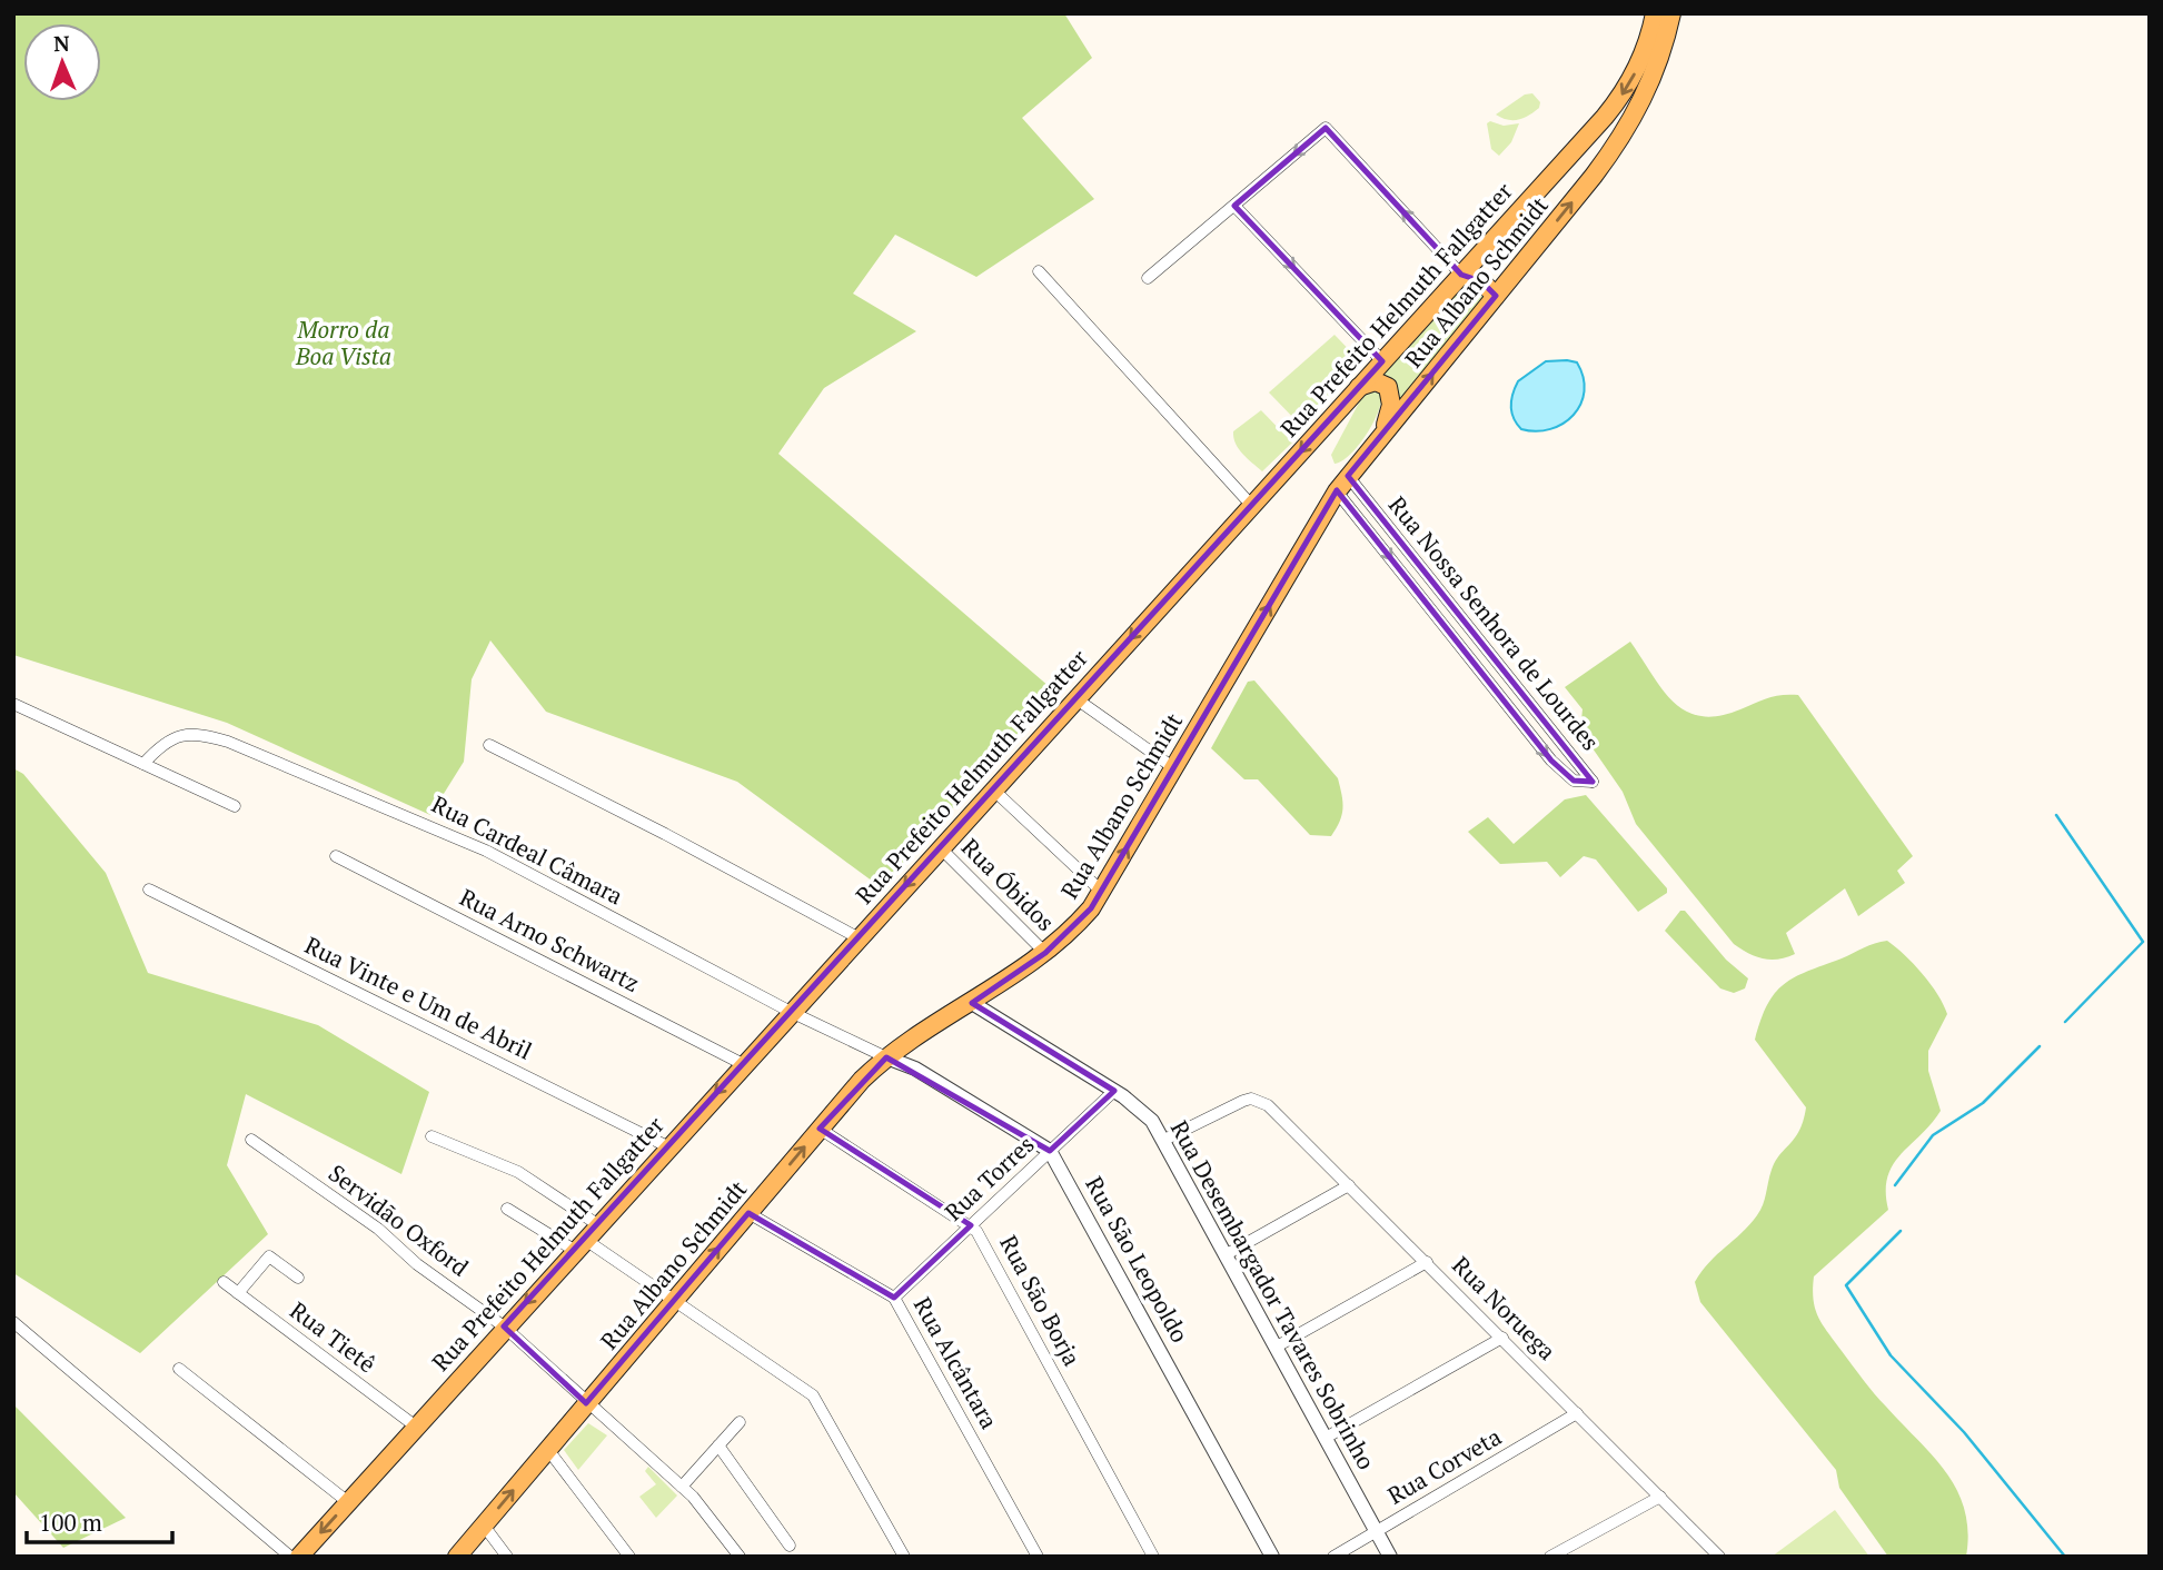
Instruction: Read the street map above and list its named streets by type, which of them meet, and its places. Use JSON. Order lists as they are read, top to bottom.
{
  "streets": {
    "main road": ["Rua Albano Schmidt", "Rua Prefeito Helmuth Fallgatter"],
    "street": [
      "Rua Nossa Senhora de Lourdes",
      "Rua Cardeal Câmara",
      "Rua Óbidos",
      "Rua Arno Schwartz",
      "Rua Vinte e Um de Abril",
      "Rua Torres",
      "Servidão Oxford",
      "Rua São Leopoldo",
      "Rua Desembargador Tavares Sobrinho",
      "Rua São Borja",
      "Rua Noruega",
      "Rua Tietê",
      "Rua Alcântara",
      "Rua Corveta"
    ]
  },
  "crossings": [
    ["Rua Albano Schmidt", "Rua Nossa Senhora de Lourdes"],
    ["Rua Albano Schmidt", "Rua Cardeal Câmara"],
    ["Rua Albano Schmidt", "Rua Óbidos"],
    ["Rua Albano Schmidt", "Servidão Oxford"],
    ["Rua Albano Schmidt", "Rua São Leopoldo"],
    ["Rua Albano Schmidt", "Rua Desembargador Tavares Sobrinho"],
    ["Rua Albano Schmidt", "Rua São Borja"],
    ["Rua Albano Schmidt", "Rua Alcântara"],
    ["Rua Prefeito Helmuth Fallgatter", "Rua Cardeal Câmara"],
    ["Rua Prefeito Helmuth Fallgatter", "Rua Óbidos"],
    ["Rua Prefeito Helmuth Fallgatter", "Rua Arno Schwartz"],
    ["Rua Prefeito Helmuth Fallgatter", "Rua Vinte e Um de Abril"],
    ["Rua Prefeito Helmuth Fallgatter", "Servidão Oxford"],
    ["Rua Prefeito Helmuth Fallgatter", "Rua Tietê"],
    ["Rua Cardeal Câmara", "Rua São Leopoldo"],
    ["Rua Torres", "Rua São Leopoldo"],
    ["Rua Torres", "Rua Desembargador Tavares Sobrinho"],
    ["Rua Torres", "Rua São Borja"],
    ["Rua Torres", "Rua Alcântara"],
    ["Rua Desembargador Tavares Sobrinho", "Rua Noruega"],
    ["Rua Desembargador Tavares Sobrinho", "Rua Corveta"],
    ["Rua Noruega", "Rua Corveta"]
  ],
  "one_way": ["Rua Albano Schmidt", "Rua Prefeito Helmuth Fallgatter"],
  "parks": ["Morro da Boa Vista"],
  "scale_bar": "100 m",
  "north": "top"
}
